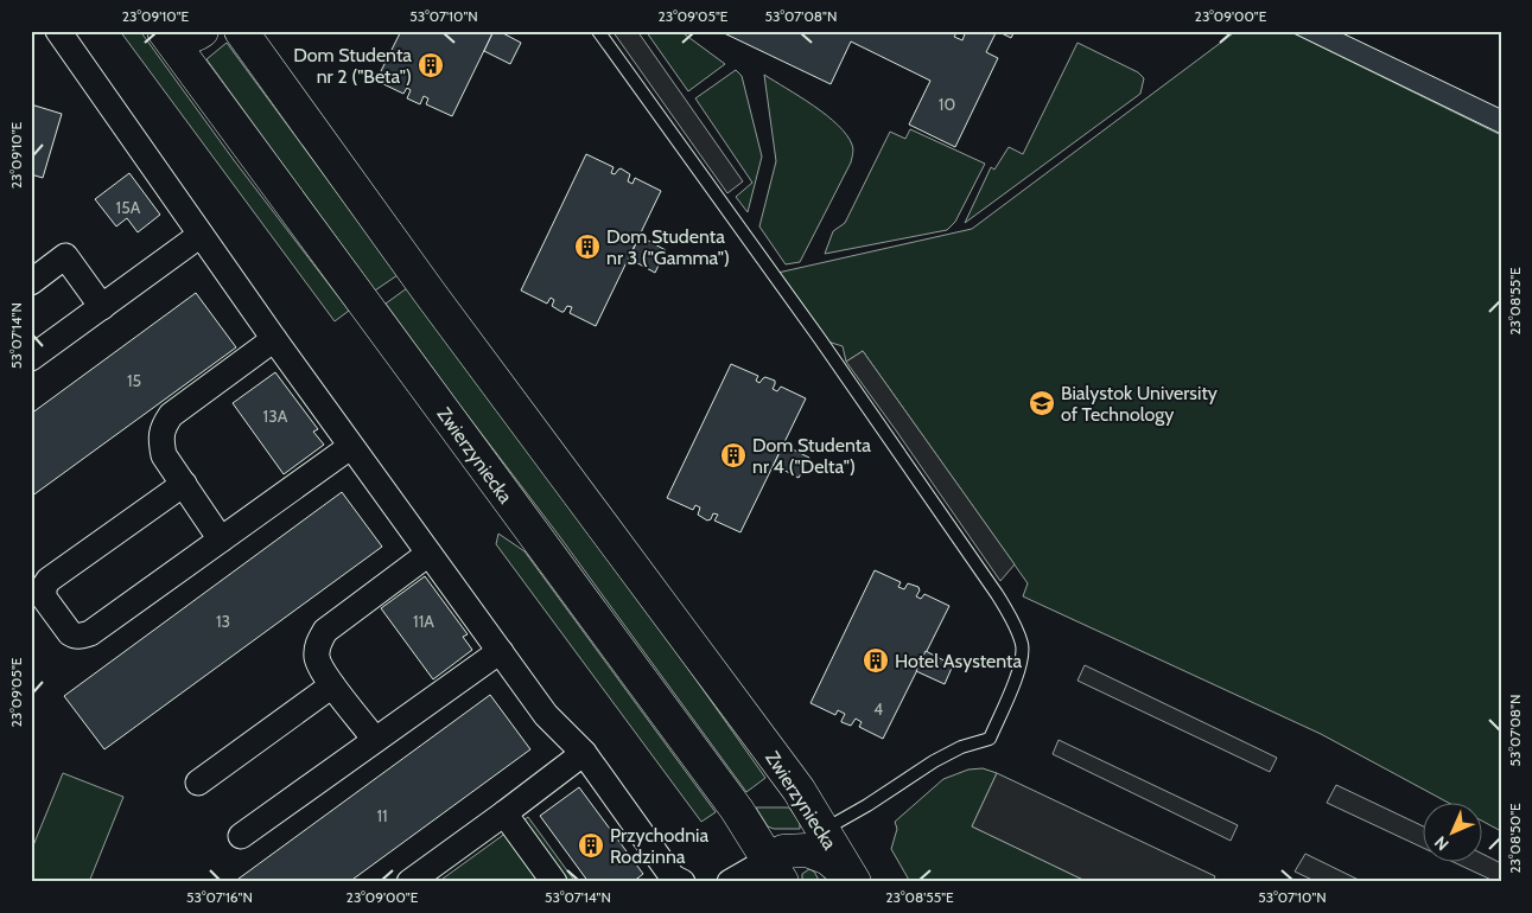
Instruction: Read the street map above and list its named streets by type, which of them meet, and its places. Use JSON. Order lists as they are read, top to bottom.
{
  "streets": {
    "main road": ["Zwierzyniecka"]
  },
  "places": {
    "building": [
      "Dom Studenta nr 2 (\"Beta\")",
      "Dom Studenta nr 3 (\"Gamma\")",
      "Dom Studenta nr 4 (\"Delta\")",
      "Hotel Asystenta",
      "Przychodnia Rodzinna"
    ],
    "school or university": ["Bialystok University of Technology"]
  },
  "house_numbers": [
    "10",
    "15A",
    "15",
    "13A",
    "13",
    "11A",
    "4",
    "11"
  ],
  "north": "bottom left",
  "coordinates": [
    "23°09'10\"E",
    "53°07'10\"N",
    "23°09'05\"E",
    "53°07'08\"N",
    "23°09'00\"E",
    "23°08'55\"E",
    "53°07'14\"N",
    "23°08'50\"E",
    "53°07'16\"N"
  ]
}
